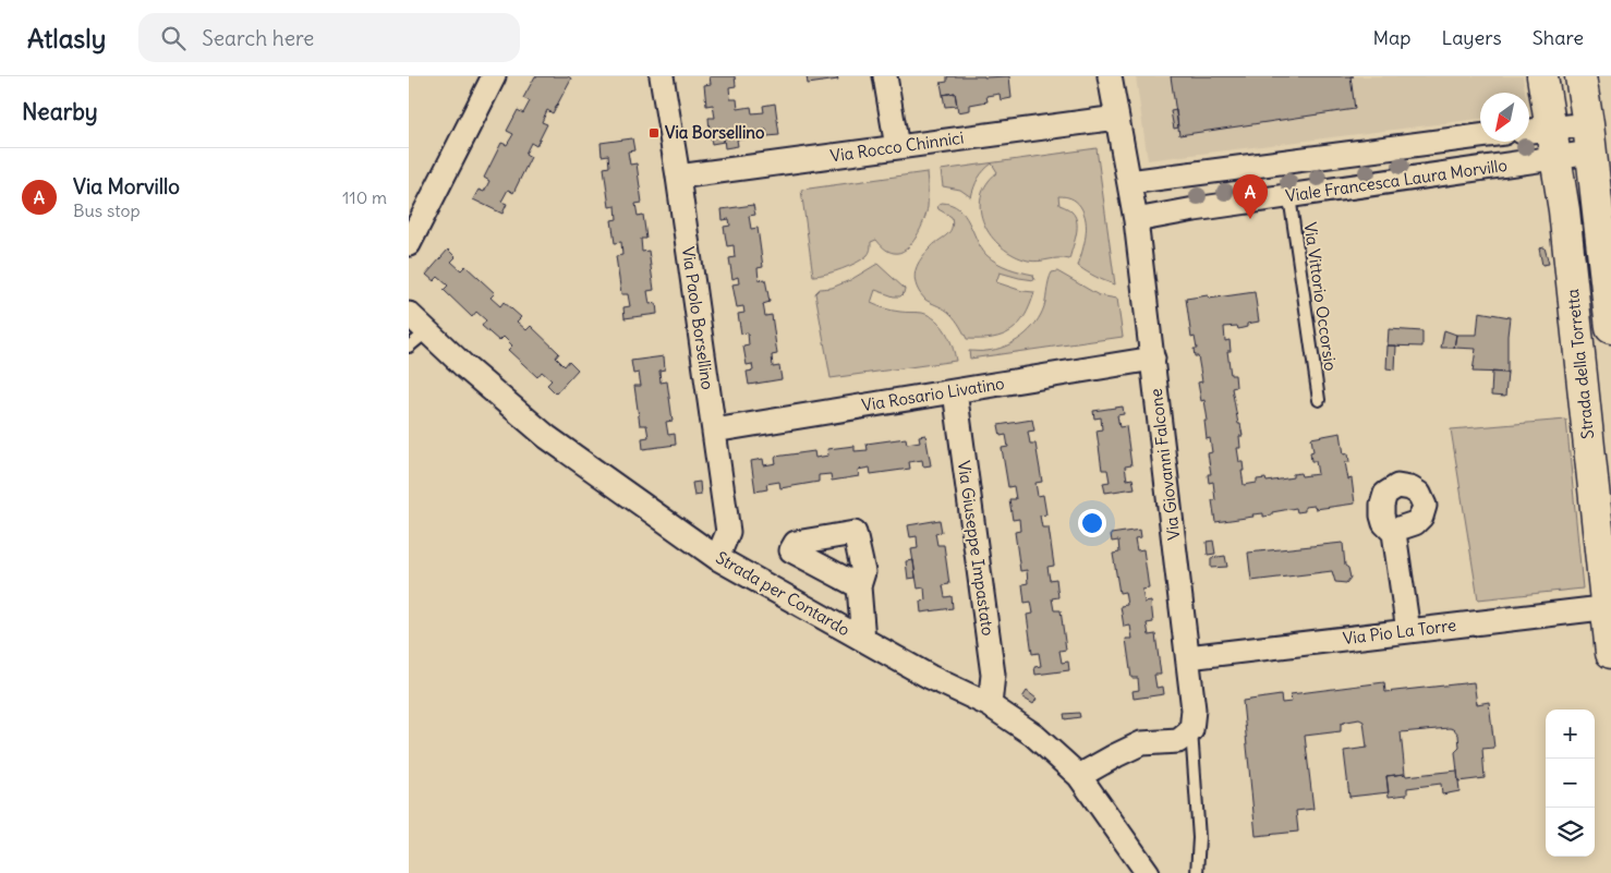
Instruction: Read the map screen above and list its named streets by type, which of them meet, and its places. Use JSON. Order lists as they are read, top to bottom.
{
  "streets": {
    "street": [
      "Via Rocco Chinnici",
      "Viale Francesca Laura Morvillo",
      "Via Paolo Borsellino",
      "Strada della Torretta",
      "Via Rosario Livatino",
      "Via Giovanni Falcone",
      "Via Giuseppe Impastato",
      "Strada per Contardo",
      "Via Pio La Torre"
    ],
    "lane": ["Via Vittorio Occorsio"]
  },
  "crossings": [
    ["Via Rocco Chinnici", "Via Paolo Borsellino"],
    ["Via Rocco Chinnici", "Via Giovanni Falcone"],
    ["Viale Francesca Laura Morvillo", "Via Vittorio Occorsio"],
    ["Viale Francesca Laura Morvillo", "Strada della Torretta"],
    ["Viale Francesca Laura Morvillo", "Via Giovanni Falcone"],
    ["Via Paolo Borsellino", "Via Rosario Livatino"],
    ["Via Paolo Borsellino", "Strada per Contardo"],
    ["Strada della Torretta", "Via Pio La Torre"],
    ["Via Rosario Livatino", "Via Giovanni Falcone"],
    ["Via Rosario Livatino", "Via Giuseppe Impastato"],
    ["Via Giovanni Falcone", "Via Pio La Torre"],
    ["Via Giuseppe Impastato", "Strada per Contardo"]
  ],
  "places": {
    "transit": ["Via Borsellino"]
  },
  "north": "bottom left",
  "page": {
    "header": "Atlasly",
    "search": "Search here",
    "nav": ["Map", "Layers", "Share"],
    "heading": "Nearby",
    "list": [
      {
        "mark": "A",
        "name": "Via Morvillo",
        "note": "Bus stop",
        "value": "110 m"
      }
    ],
    "pins": "A",
    "map_buttons": ["+", "−"]
  }
}
